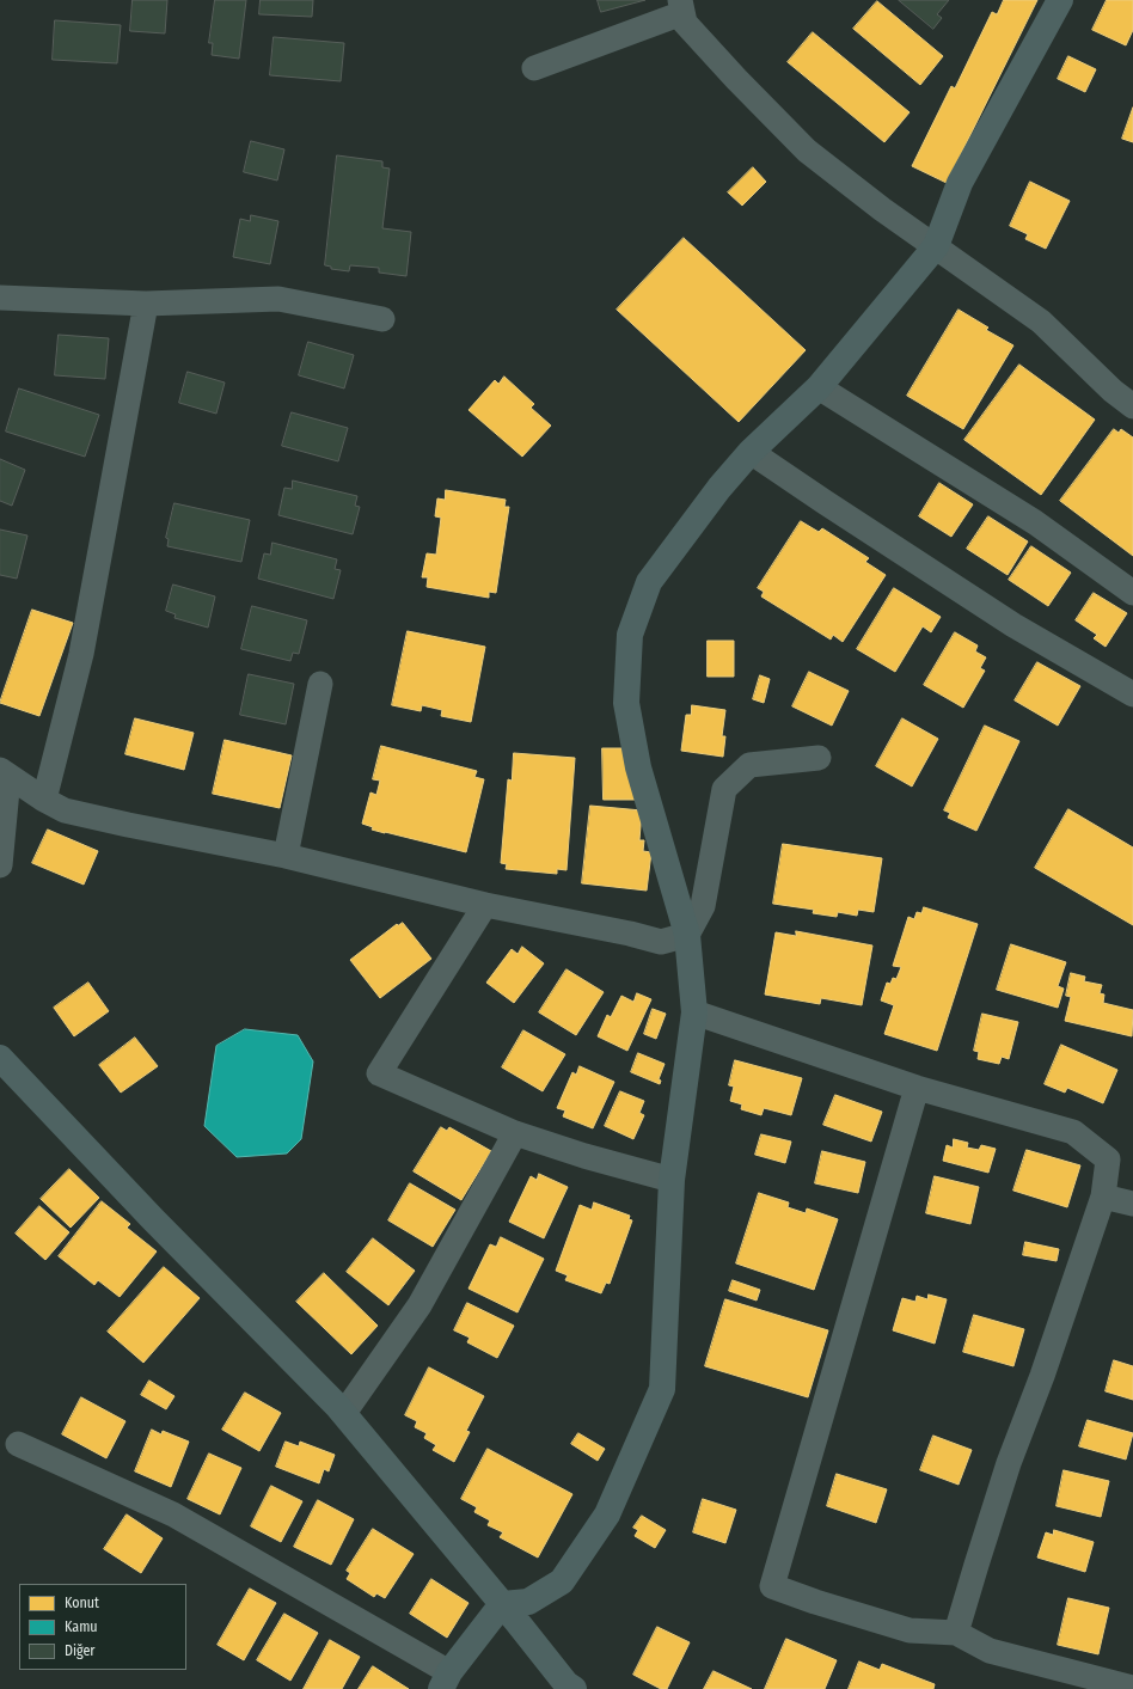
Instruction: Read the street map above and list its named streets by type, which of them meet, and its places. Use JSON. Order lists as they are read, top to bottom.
{
  "legend": ["Konut", "Kamu", "Diğer"]
}
